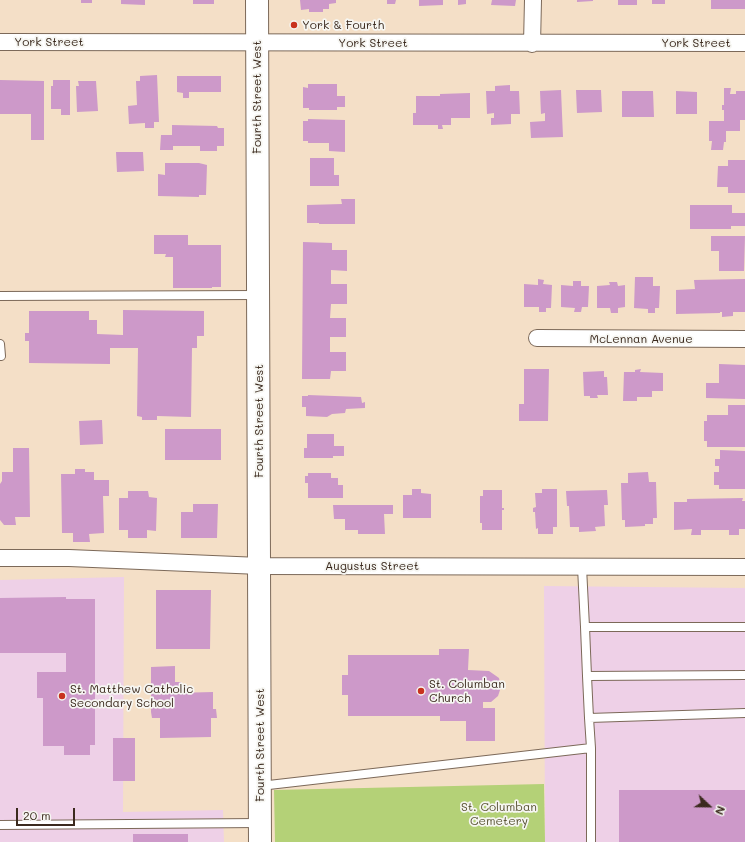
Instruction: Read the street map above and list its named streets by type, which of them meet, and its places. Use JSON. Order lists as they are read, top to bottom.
{
  "streets": {
    "street": [
      "York Street",
      "Fourth Street West",
      "McLennan Avenue",
      "Augustus Street"
    ]
  },
  "crossings": [
    ["York Street", "Fourth Street West"],
    ["Fourth Street West", "Augustus Street"]
  ],
  "parks": ["St. Columban Cemetery"],
  "places": ["York & Fourth", "St. Columban Church", "St. Matthew Catholic Secondary School"],
  "scale_bar": "20 m",
  "north": "right"
}
